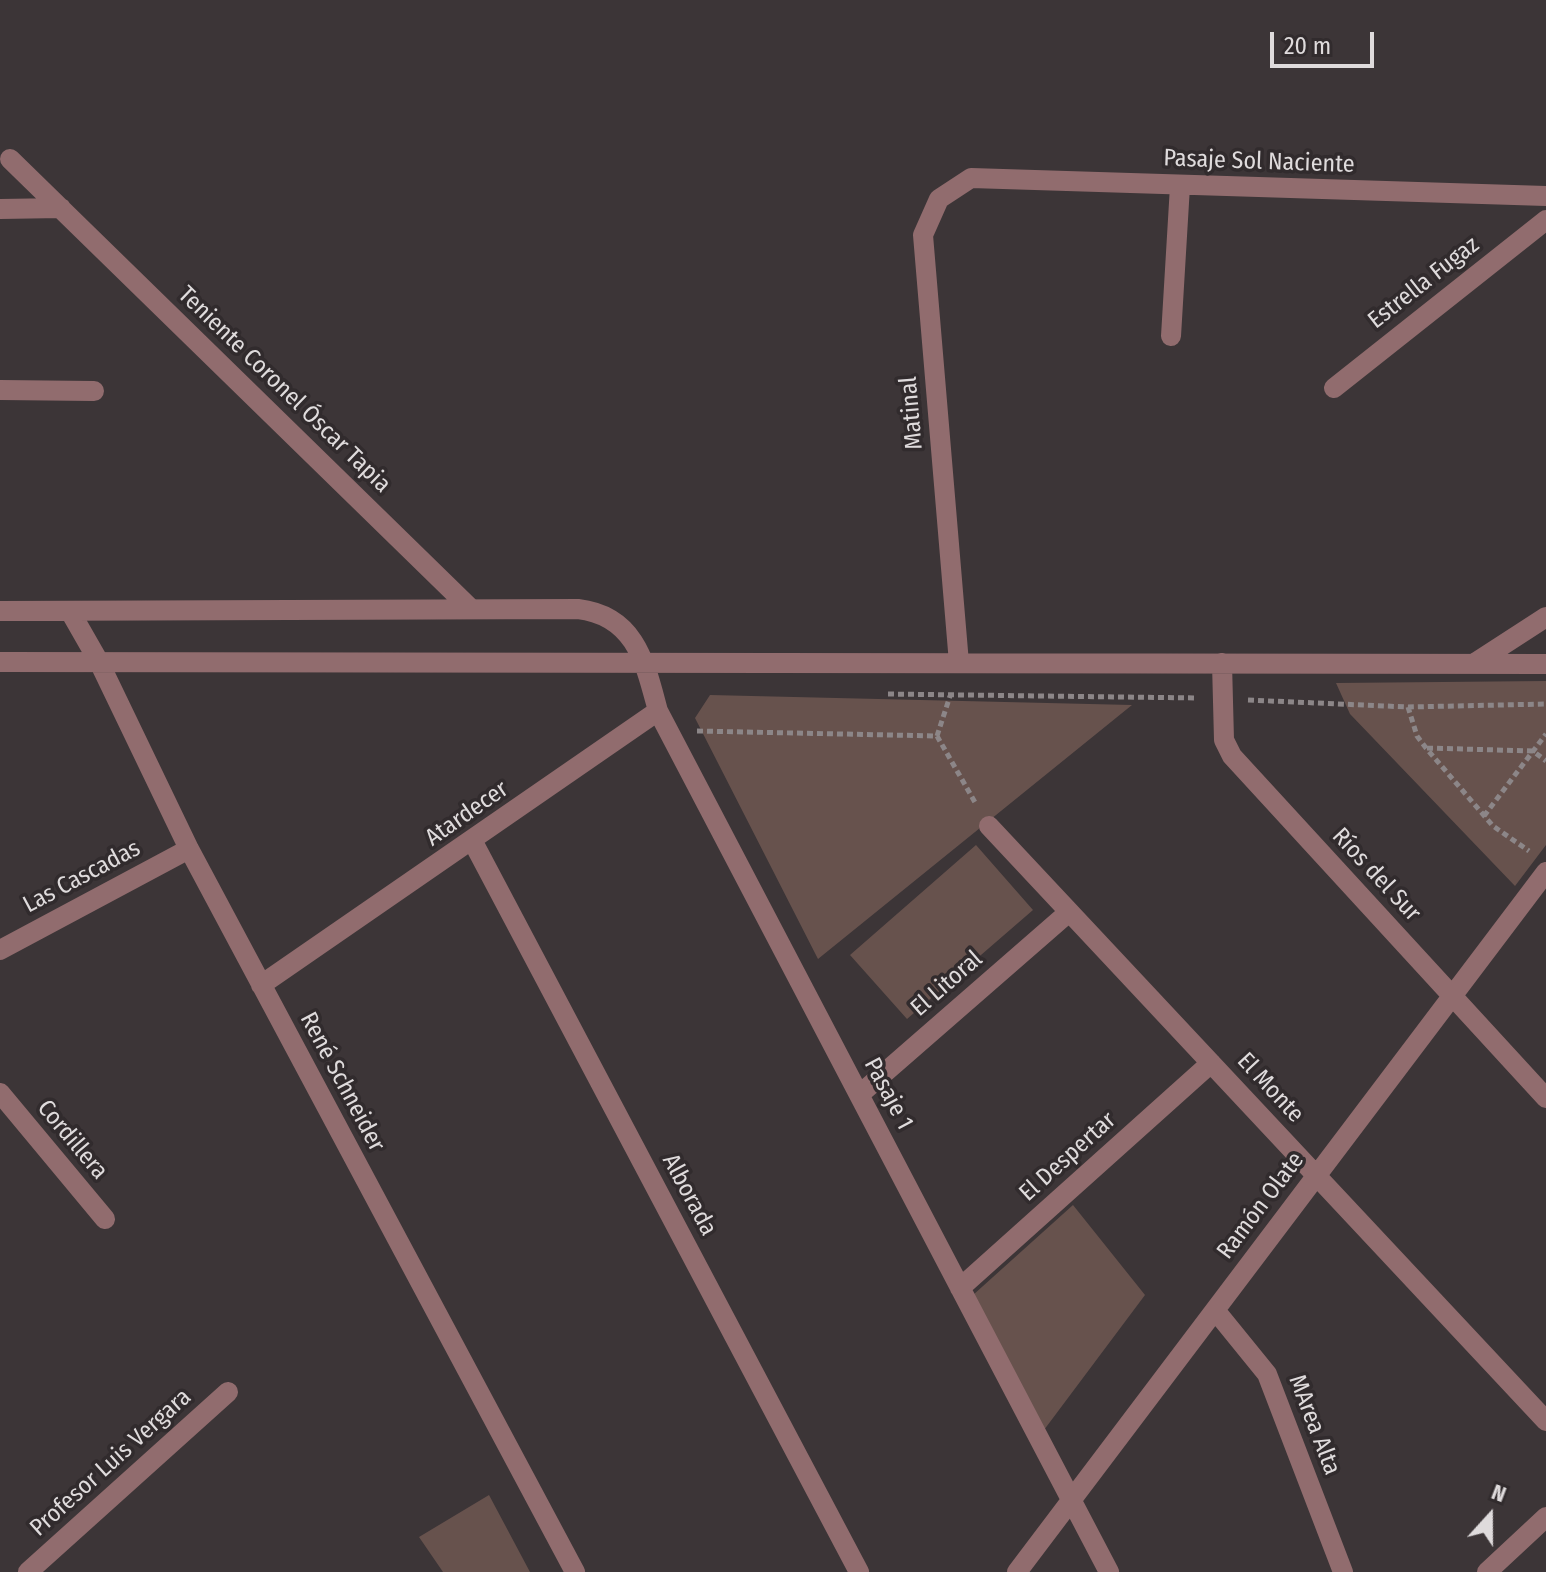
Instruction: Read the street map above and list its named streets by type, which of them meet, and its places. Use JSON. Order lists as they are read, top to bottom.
{
  "streets": {
    "street": [
      "Pasaje Sol Naciente",
      "Estrella Fugaz",
      "Teniente Coronel Óscar Tapia",
      "Matinal",
      "Atardecer",
      "Ríos del Sur",
      "Las Cascadas",
      "El Litoral",
      "René Schneider",
      "El Monte",
      "Pasaje 1",
      "Cordillera",
      "El Despertar",
      "Alborada",
      "Ramón Olate",
      "MArea Alta",
      "Profesor Luis Vergara"
    ]
  },
  "crossings": [
    ["Pasaje Sol Naciente", "Matinal"],
    ["Atardecer", "René Schneider"],
    ["Atardecer", "Pasaje 1"],
    ["Atardecer", "Alborada"],
    ["Ríos del Sur", "Ramón Olate"],
    ["Las Cascadas", "René Schneider"],
    ["El Litoral", "El Monte"],
    ["El Litoral", "Pasaje 1"],
    ["El Monte", "El Despertar"],
    ["El Monte", "Ramón Olate"],
    ["Pasaje 1", "El Despertar"],
    ["Pasaje 1", "Ramón Olate"],
    ["Ramón Olate", "MArea Alta"]
  ],
  "scale_bar": "20 m",
  "north": "top"
}
